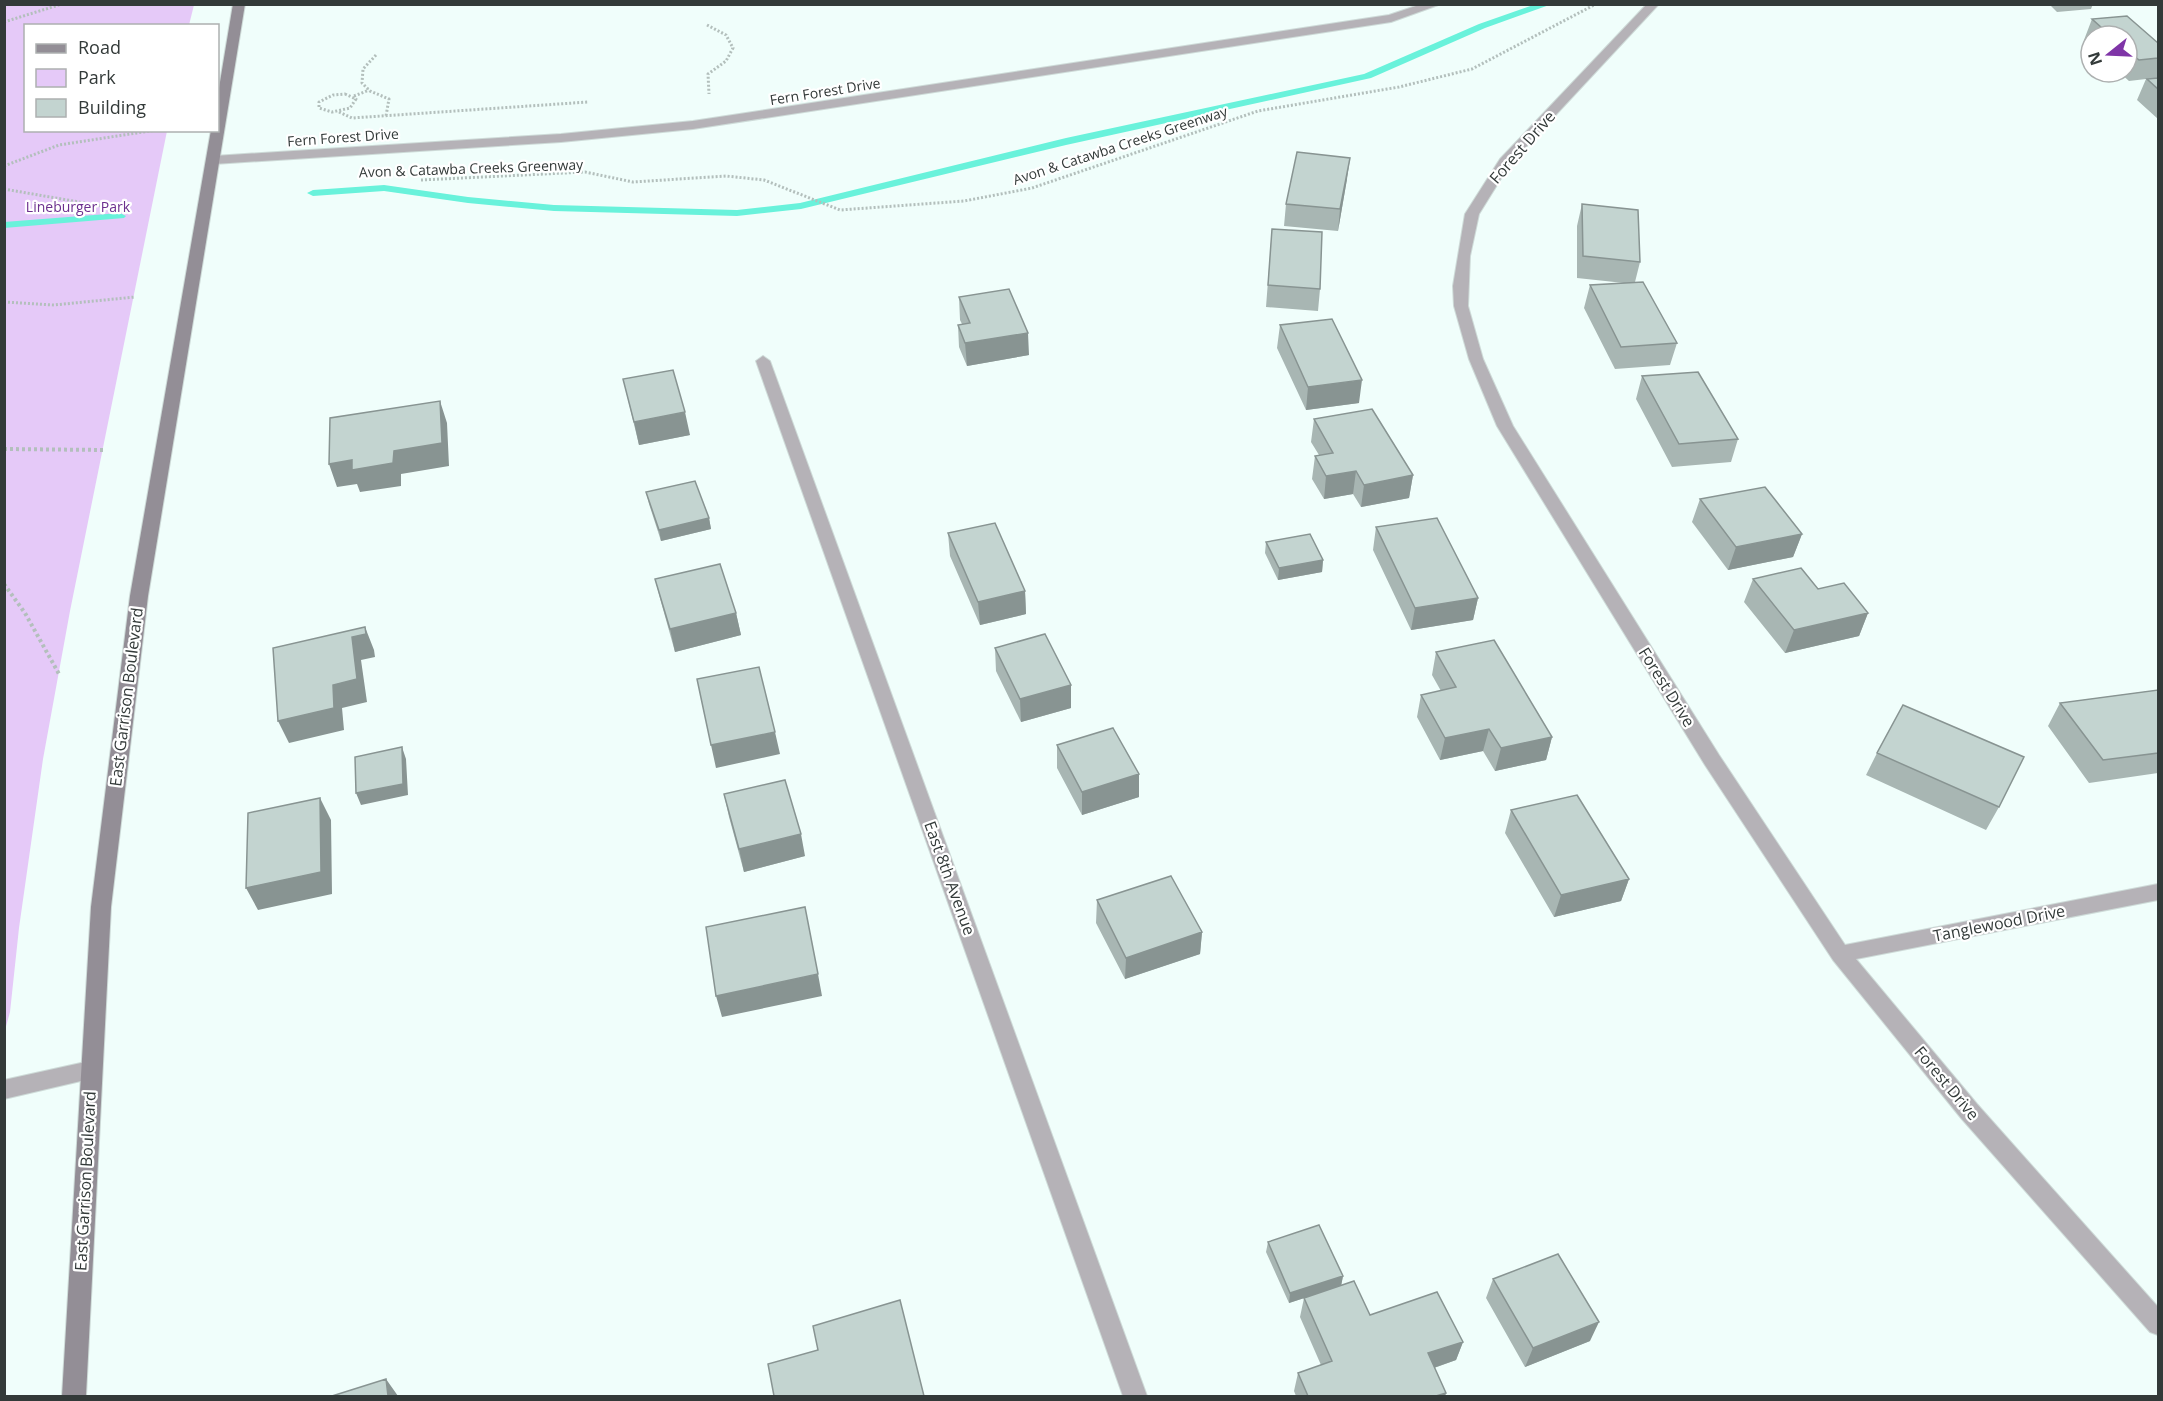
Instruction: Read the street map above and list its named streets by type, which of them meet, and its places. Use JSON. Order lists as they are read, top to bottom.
{
  "streets": {
    "main road": ["East Garrison Boulevard"],
    "street": [
      "Fern Forest Drive",
      "Forest Drive",
      "East 8th Avenue",
      "Tanglewood Drive"
    ],
    "path": ["Avon & Catawba Creeks Greenway"]
  },
  "crossings": [
    ["Fern Forest Drive", "East Garrison Boulevard"],
    ["Forest Drive", "Tanglewood Drive"]
  ],
  "parks": ["Lineburger Park"],
  "legend": ["Road", "Park", "Building"],
  "north": "left"
}
